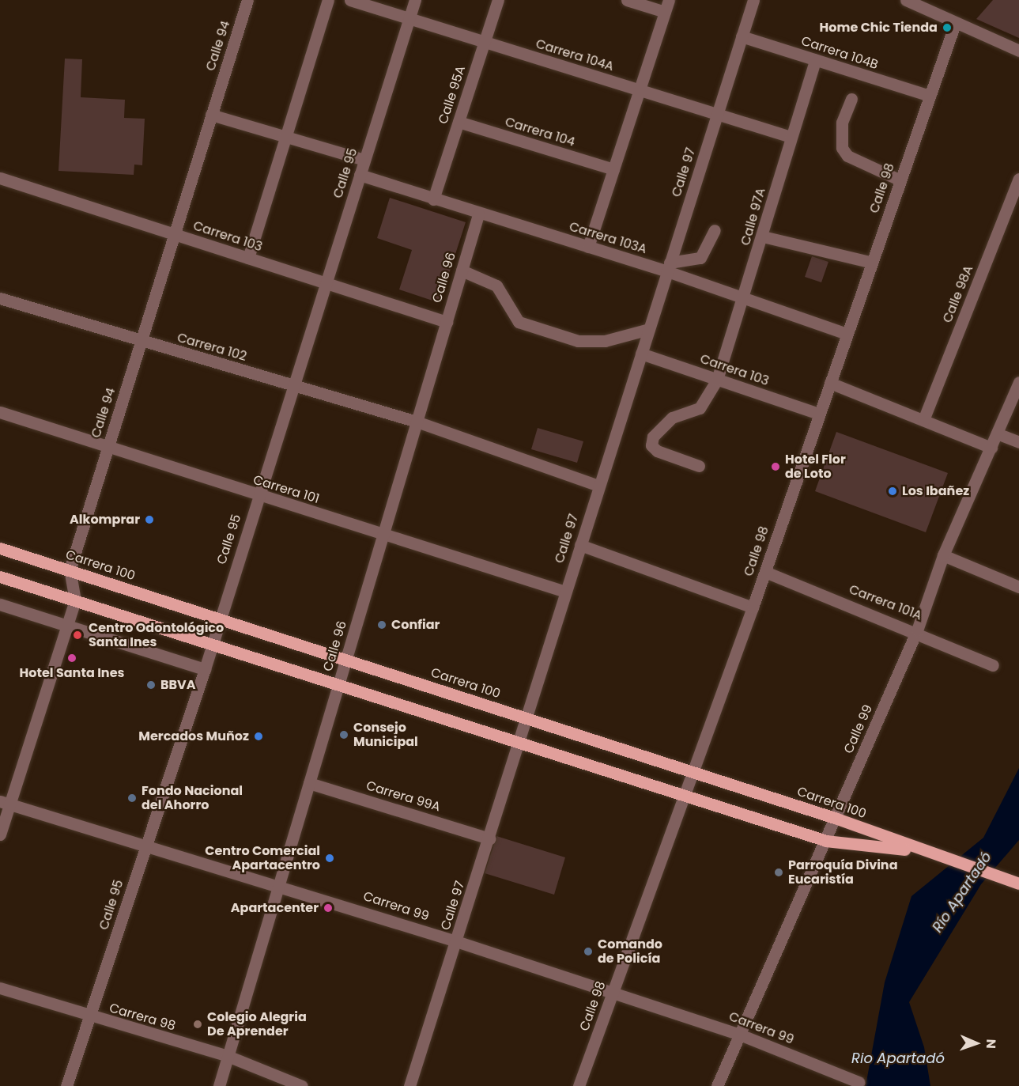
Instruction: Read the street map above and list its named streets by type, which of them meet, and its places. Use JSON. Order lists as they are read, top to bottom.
{
  "streets": {
    "main road": ["Carrera 100"],
    "street": [
      "Calle 94",
      "Carrera 104B",
      "Carrera 104A",
      "Calle 95A",
      "Carrera 104",
      "Calle 97",
      "Calle 95",
      "Calle 98",
      "Calle 97A",
      "Carrera 103",
      "Carrera 103A",
      "Calle 96",
      "Calle 98A",
      "Carrera 102",
      "Carrera 101",
      "Carrera 101A",
      "Calle 99",
      "Carrera 99A",
      "Carrera 99",
      "Carrera 98"
    ]
  },
  "crossings": [
    ["Calle 94", "Carrera 103"],
    ["Calle 94", "Carrera 102"],
    ["Calle 94", "Carrera 101"],
    ["Calle 94", "Carrera 100"],
    ["Calle 94", "Carrera 99"],
    ["Carrera 104B", "Calle 97"],
    ["Carrera 104B", "Calle 98"],
    ["Carrera 104B", "Calle 97A"],
    ["Carrera 104A", "Calle 95A"],
    ["Carrera 104A", "Calle 97"],
    ["Carrera 104A", "Calle 95"],
    ["Carrera 104A", "Calle 97A"],
    ["Calle 95A", "Carrera 104"],
    ["Calle 95A", "Carrera 103A"],
    ["Calle 97", "Carrera 103"],
    ["Calle 97", "Carrera 103A"],
    ["Calle 97", "Carrera 102"],
    ["Calle 97", "Carrera 101"],
    ["Calle 97", "Carrera 100"],
    ["Calle 97", "Carrera 99A"],
    ["Calle 97", "Carrera 99"],
    ["Calle 95", "Carrera 103"],
    ["Calle 95", "Carrera 103A"],
    ["Calle 95", "Carrera 102"],
    ["Calle 95", "Carrera 101"],
    ["Calle 95", "Carrera 100"],
    ["Calle 95", "Carrera 99"],
    ["Calle 95", "Carrera 98"],
    ["Calle 98", "Carrera 103"],
    ["Calle 98", "Carrera 103A"],
    ["Calle 98", "Carrera 100"],
    ["Calle 98", "Carrera 101A"],
    ["Calle 98", "Carrera 99"],
    ["Calle 97A", "Carrera 103"],
    ["Calle 97A", "Carrera 103A"],
    ["Carrera 103", "Calle 96"],
    ["Carrera 103A", "Calle 96"],
    ["Calle 96", "Carrera 102"],
    ["Calle 96", "Carrera 101"],
    ["Calle 96", "Carrera 100"],
    ["Calle 96", "Carrera 99A"],
    ["Calle 96", "Carrera 99"],
    ["Calle 96", "Carrera 98"],
    ["Carrera 100", "Calle 99"],
    ["Carrera 101A", "Calle 99"],
    ["Calle 99", "Carrera 99"]
  ],
  "water": ["Río Apartadó", "Rio Apartadó"],
  "places": [
    "Home Chic Tienda",
    "Hotel Flor de Loto",
    "Los Ibañez",
    "Alkomprar",
    "Confiar",
    "Centro Odontológico Santa Ines",
    "Hotel Santa Ines",
    "BBVA",
    "Consejo Municipal",
    "Mercados Muñoz",
    "Fondo Nacional del Ahorro",
    "Centro Comercial Apartacentro",
    "Parroquía Divina Eucaristía",
    "Apartacenter",
    "Comando de Policía",
    "Colegio Alegria De Aprender"
  ],
  "north": "right"
}
